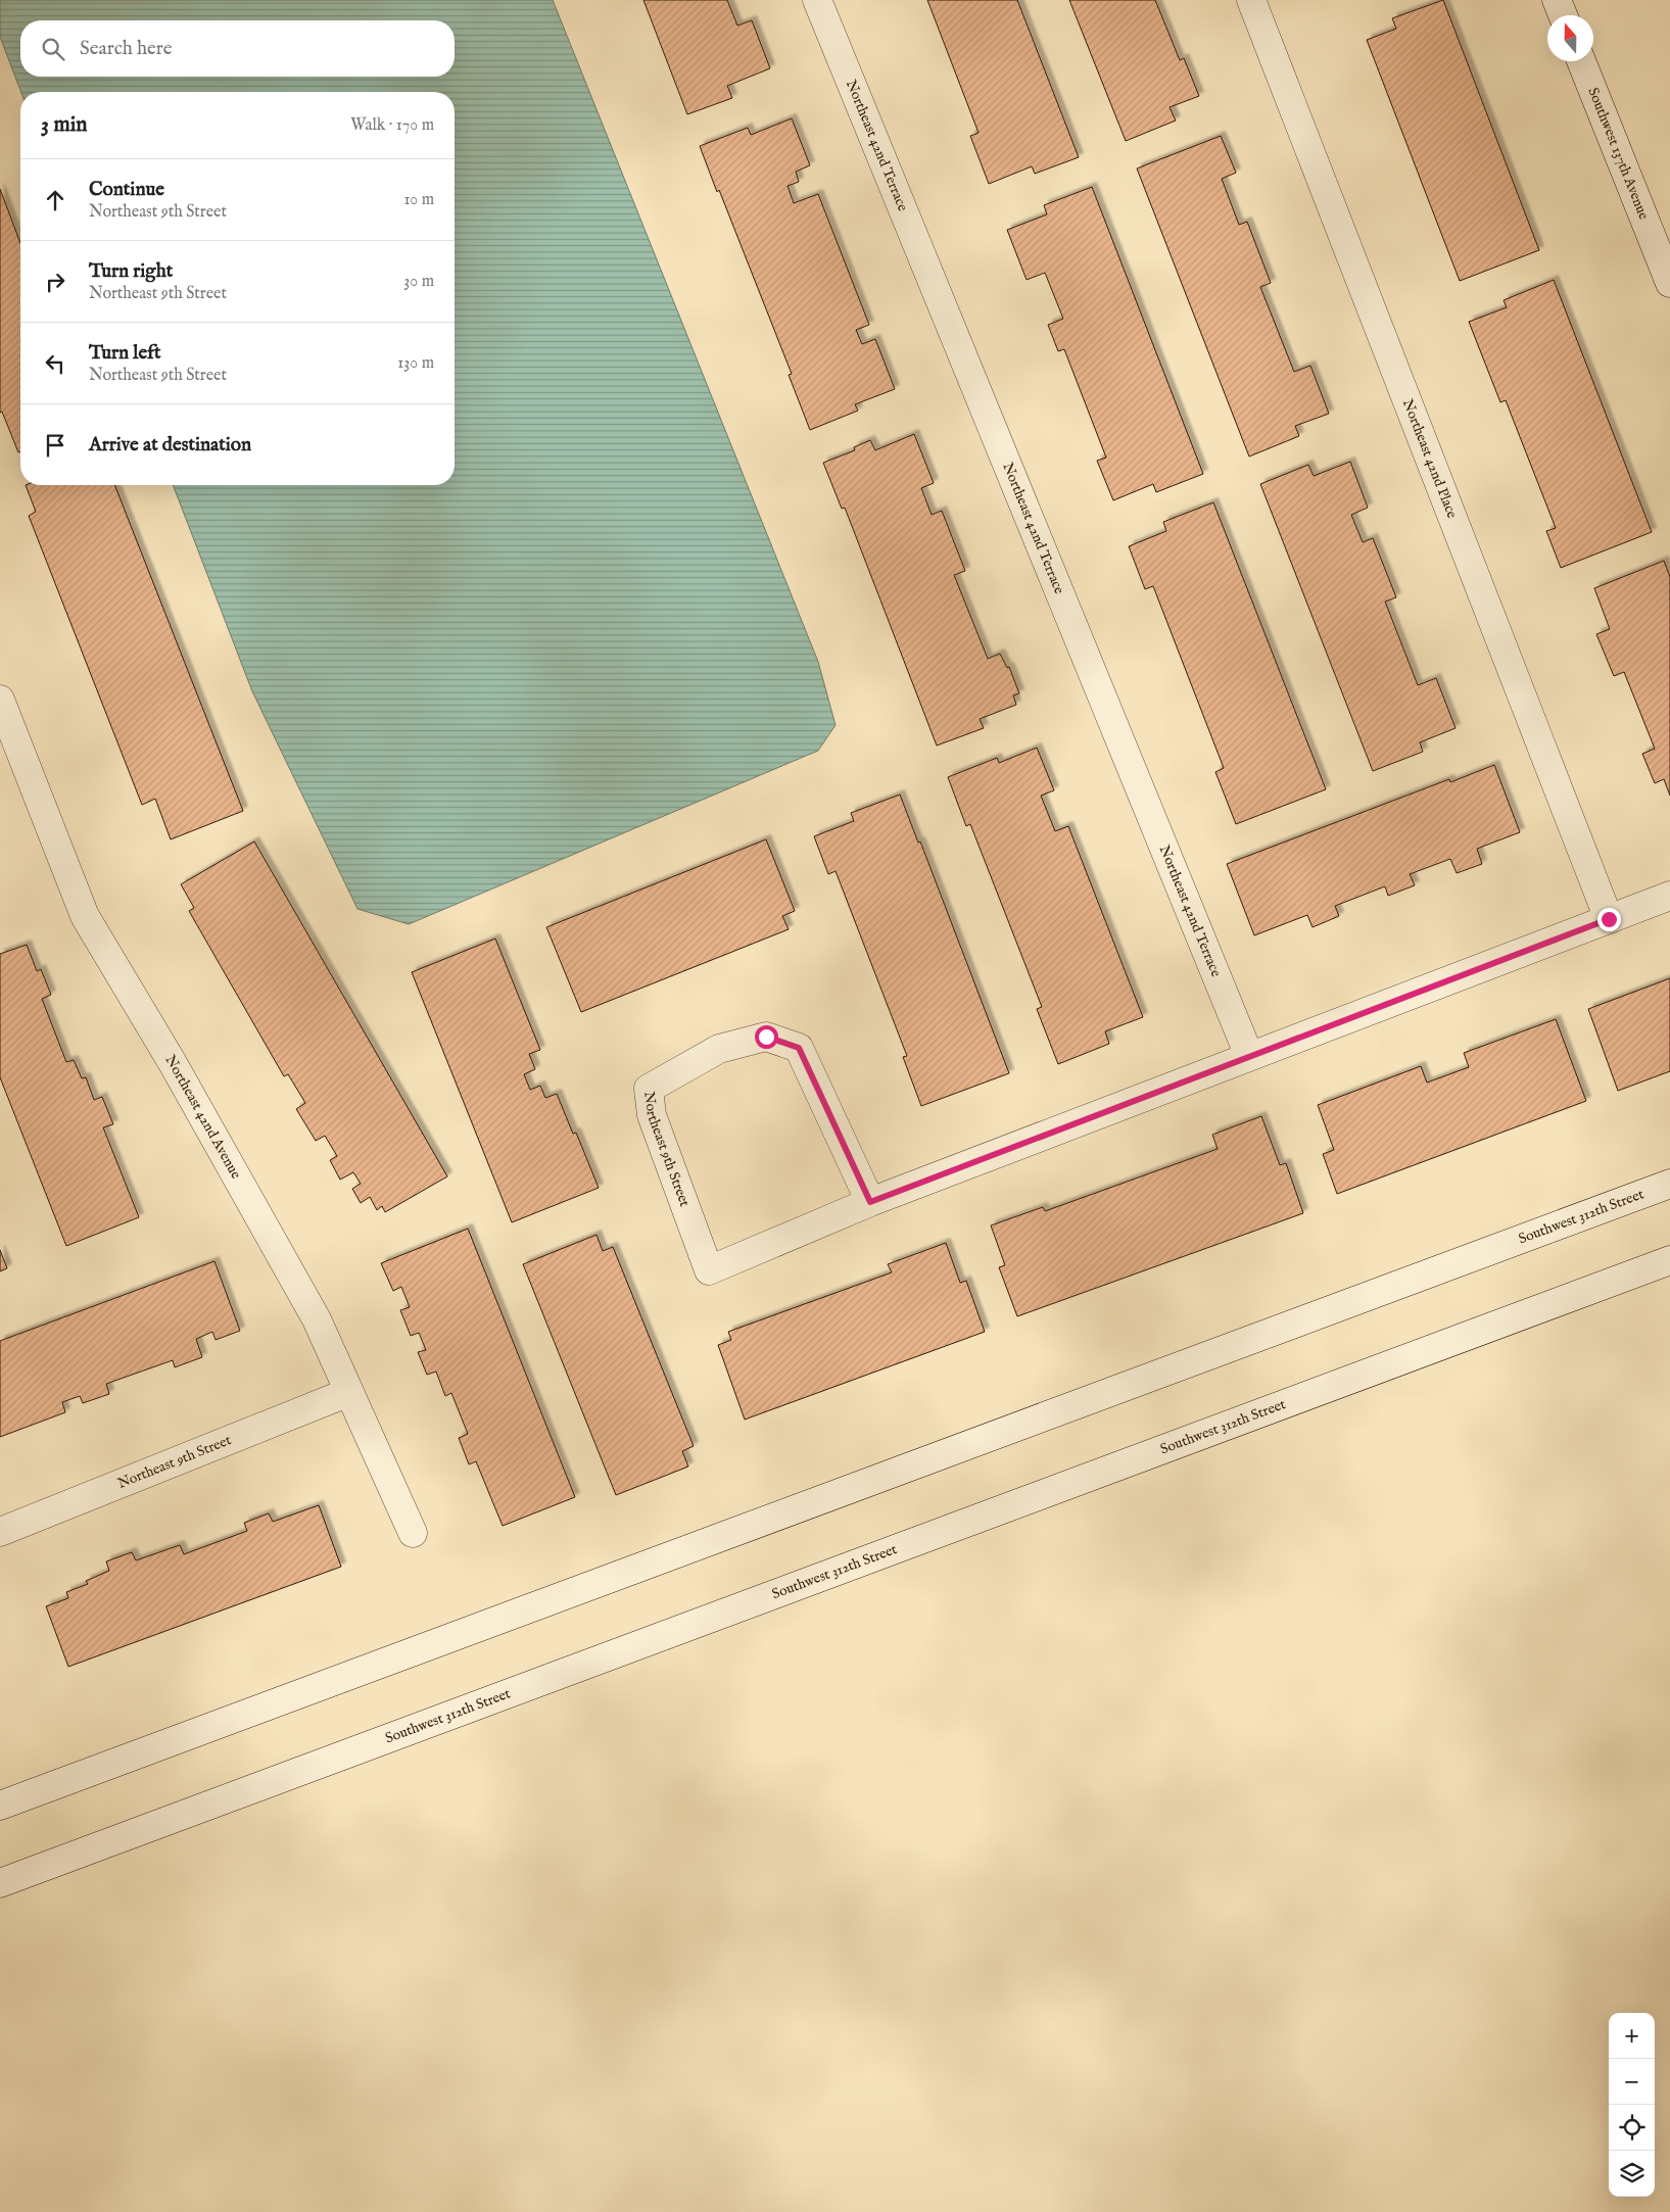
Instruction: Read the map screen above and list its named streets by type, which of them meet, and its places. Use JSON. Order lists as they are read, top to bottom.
{
  "streets": {
    "street": [
      "Northeast 42nd Terrace",
      "Southwest 137th Avenue",
      "Northeast 42nd Place",
      "Northeast 42nd Avenue",
      "Northeast 9th Street",
      "Southwest 312th Street"
    ]
  },
  "crossings": [
    ["Northeast 42nd Terrace", "Northeast 9th Street"],
    ["Northeast 42nd Place", "Northeast 9th Street"],
    ["Northeast 42nd Avenue", "Northeast 9th Street"]
  ],
  "north": "top",
  "page": {
    "search": "Search here",
    "heading": ["3 min", "Walk · 170 m"],
    "list": [
      ["Continue", "Northeast 9th Street", "10 m"],
      ["Turn right", "Northeast 9th Street", "30 m"],
      ["Turn left", "Northeast 9th Street", "130 m"],
      "Arrive at destination"
    ],
    "map_buttons": ["+", "−"]
  }
}
